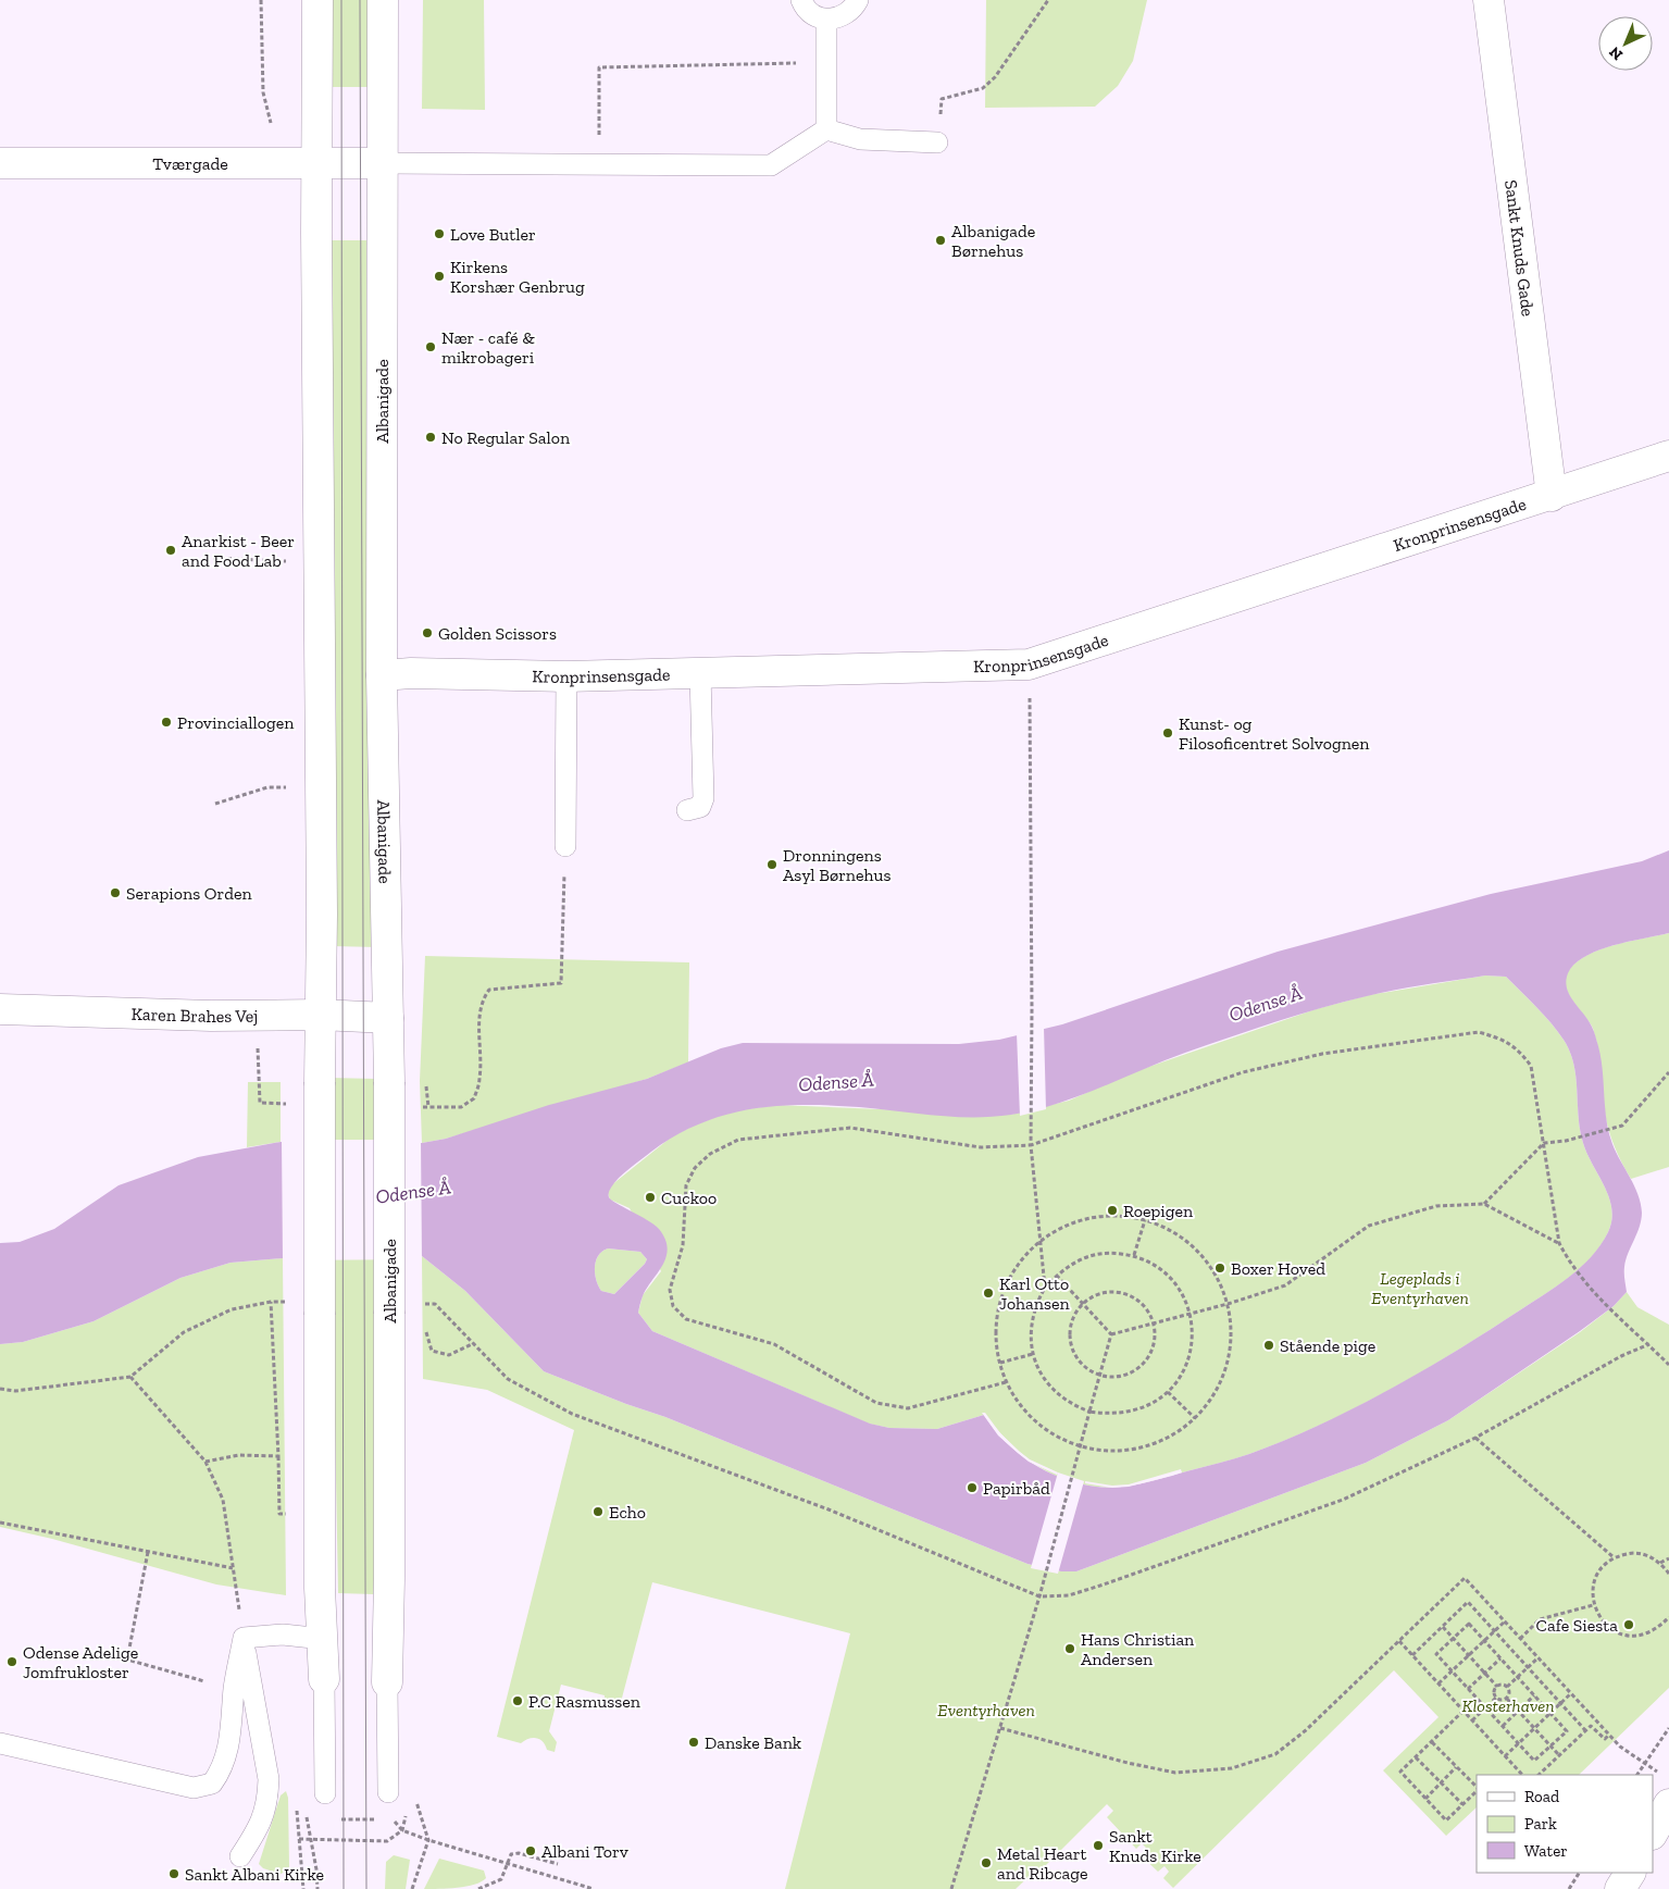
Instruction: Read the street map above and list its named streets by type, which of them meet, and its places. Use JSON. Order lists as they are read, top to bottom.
{
  "streets": {
    "street": [
      "Tværgade",
      "Sankt Knuds Gade",
      "Albanigade",
      "Kronprinsensgade",
      "Karen Brahes Vej"
    ]
  },
  "crossings": [
    ["Tværgade", "Albanigade"],
    ["Sankt Knuds Gade", "Kronprinsensgade"],
    ["Albanigade", "Kronprinsensgade"],
    ["Albanigade", "Karen Brahes Vej"]
  ],
  "water": ["Odense Å"],
  "parks": ["Legeplads i Eventyrhaven", "Klosterhaven", "Eventyrhaven"],
  "places": [
    "Love Butler",
    "Albanigade Børnehus",
    "Kirkens Korshær Genbrug",
    "Nær - café & mikrobageri",
    "No Regular Salon",
    "Anarkist - Beer and Food Lab",
    "Golden Scissors",
    "Provinciallogen",
    "Kunst- og Filosoficentret Solvognen",
    "Dronningens Asyl Børnehus",
    "Serapions Orden",
    "Cuckoo",
    "Roepigen",
    "Boxer Hoved",
    "Karl Otto Johansen",
    "Stående pige",
    "Papirbåd",
    "Echo",
    "Cafe Siesta",
    "Hans Christian Andersen",
    "Odense Adelige Jomfrukloster",
    "P.C Rasmussen",
    "Danske Bank",
    "Sankt Knuds Kirke",
    "Albani Torv",
    "Metal Heart and Ribcage",
    "Sankt Albani Kirke"
  ],
  "legend": ["Road", "Park", "Water"],
  "north": "bottom left"
}
